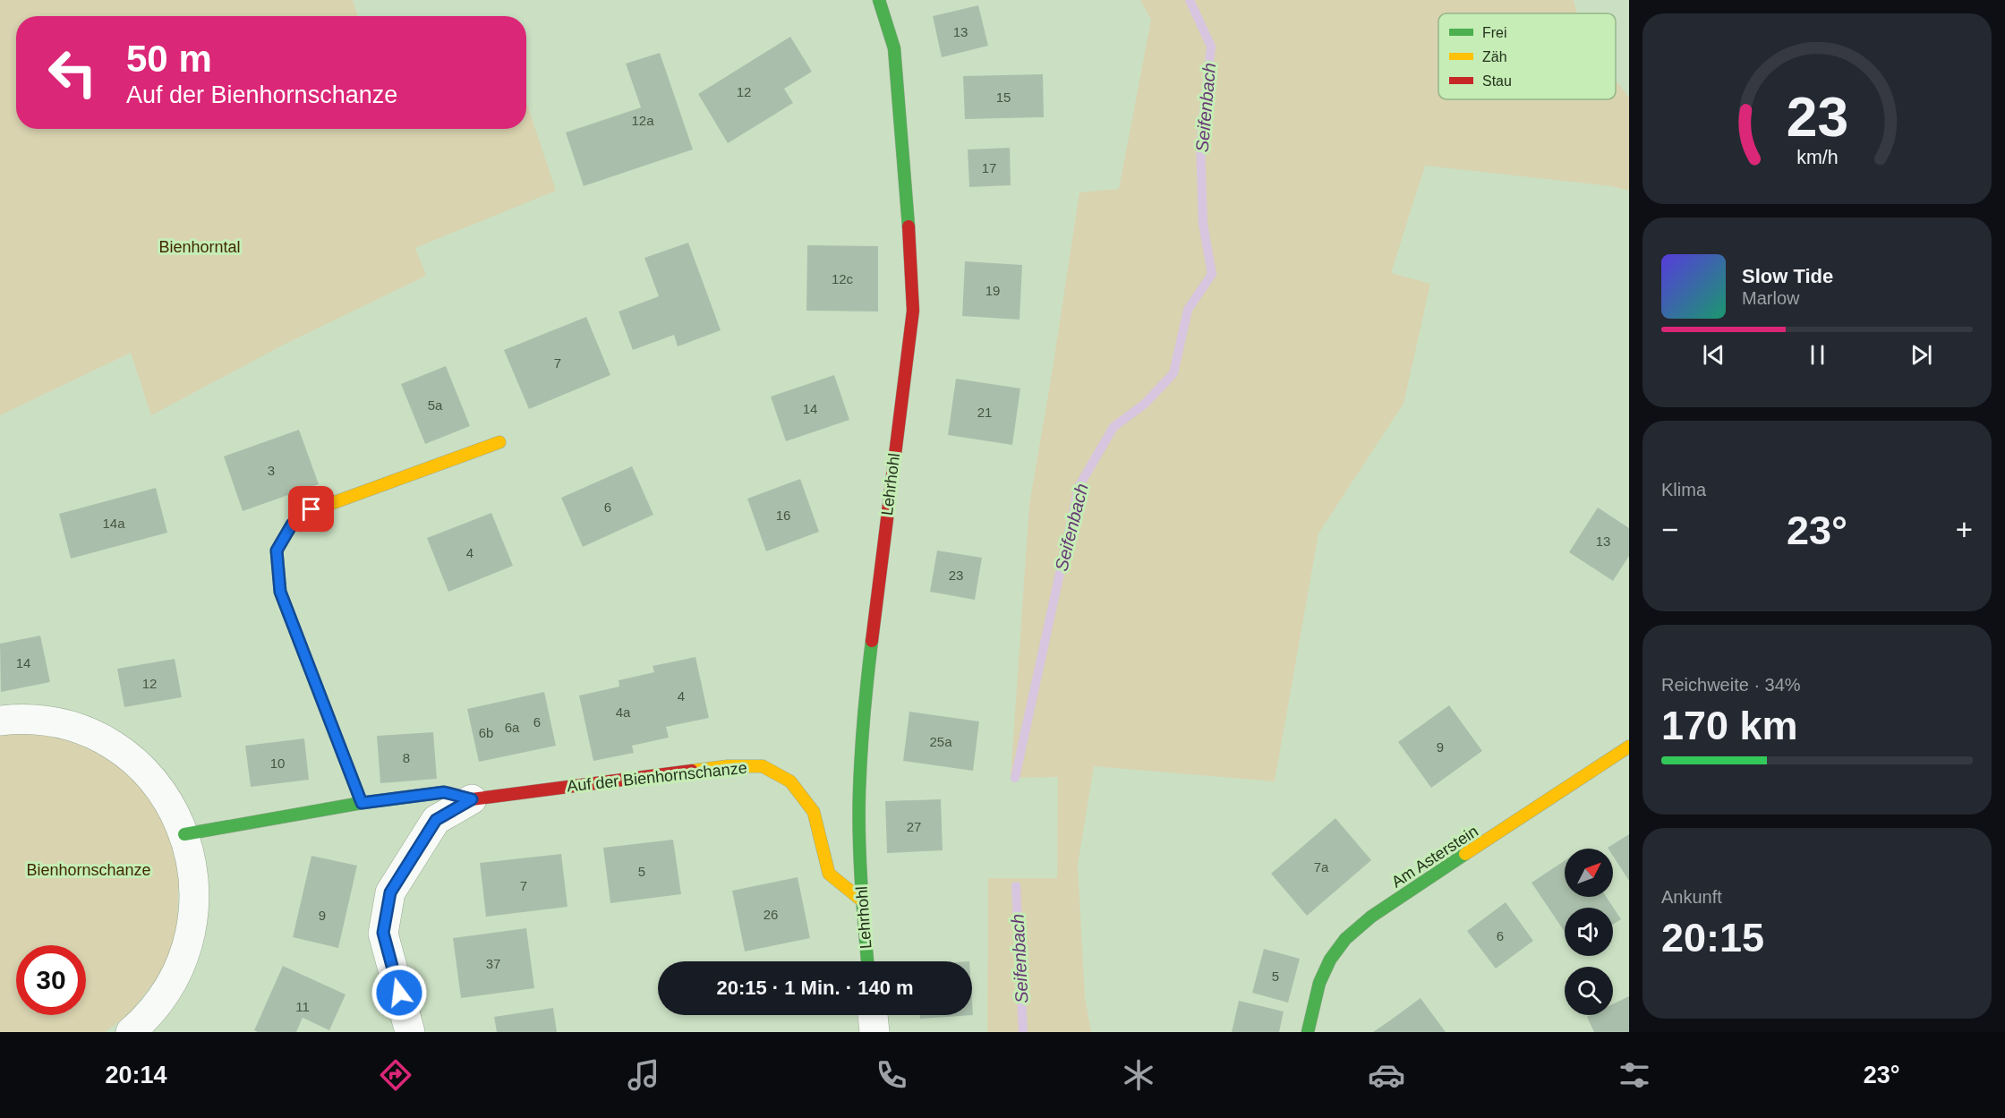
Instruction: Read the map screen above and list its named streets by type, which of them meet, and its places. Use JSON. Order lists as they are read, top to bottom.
{
  "streets": {
    "street": ["Lehrhohl", "Auf der Bienhornschanze", "Am Asterstein"]
  },
  "crossings": [
    ["Lehrhohl", "Auf der Bienhornschanze"]
  ],
  "water": ["Seifenbach"],
  "parks": ["Bienhorntal", "Bienhornschanze"],
  "house_numbers": [
    "13",
    "12",
    "15",
    "12a",
    "17",
    "12c",
    "19",
    "7",
    "5a",
    "14",
    "21",
    "3",
    "6",
    "16",
    "14a",
    "13",
    "4",
    "23",
    "14",
    "12",
    "4",
    "4a",
    "6",
    "6a",
    "6b",
    "25a",
    "9",
    "8",
    "10",
    "27",
    "7a",
    "5",
    "7",
    "26",
    "9",
    "6",
    "37",
    "5",
    "11"
  ],
  "legend": ["Frei", "Zäh", "Stau"],
  "north": "top right",
  "page": {
    "turn": ["50 m", "Auf der Bienhornschanze"],
    "song": ["Slow Tide", "Marlow"],
    "tile": [
      "Klima",
      ["Reichweite · 34%", "170 km"],
      ["Ankunft", "20:15"]
    ],
    "heat": ["−", "23°", "+"],
    "limit": "30",
    "trip": "20:15 · 1 Min. · 140 m",
    "tabs": ["20:14", "23°"],
    "gauge": ["23", "km/h"]
  }
}
